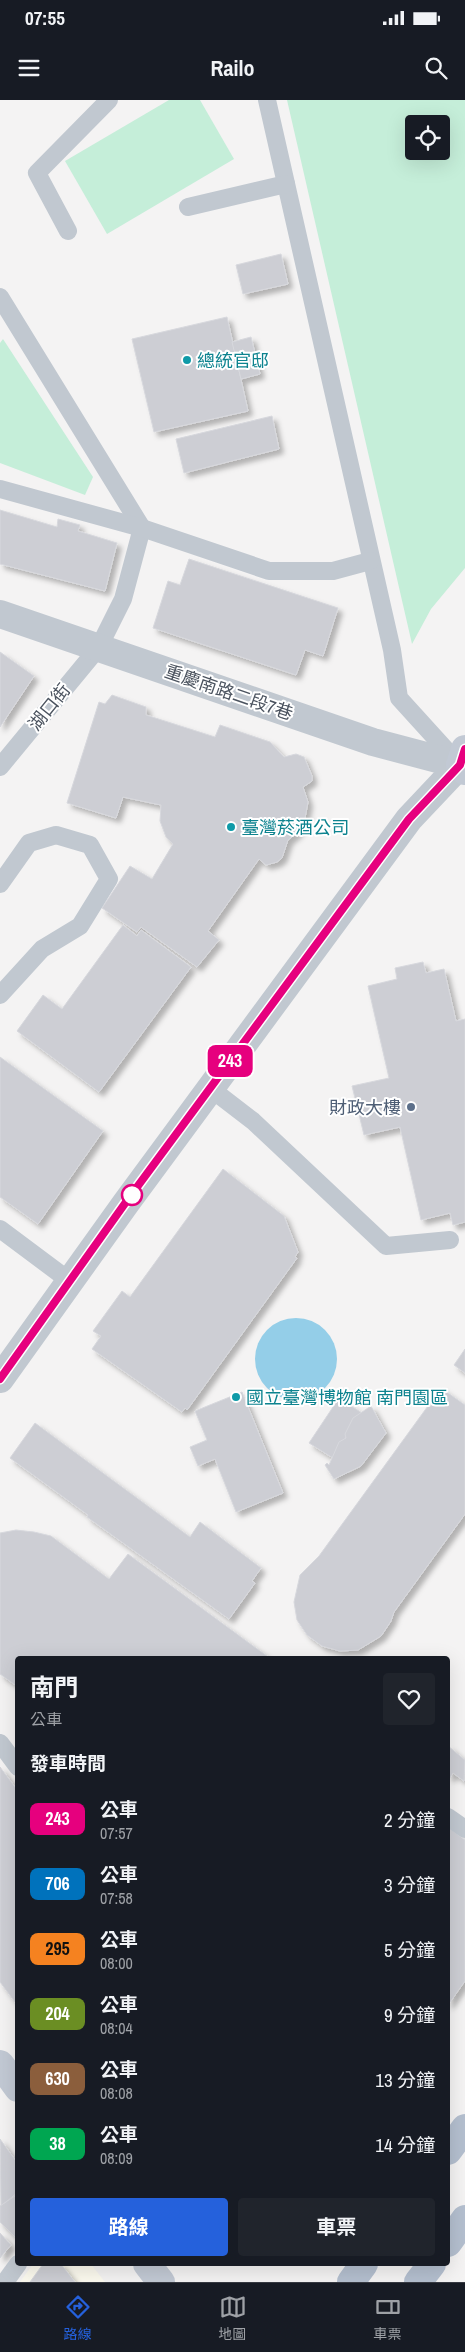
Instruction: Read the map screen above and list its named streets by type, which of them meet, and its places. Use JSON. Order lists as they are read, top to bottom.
{
  "streets": {
    "street": ["重慶南路二段7巷"],
    "lane": ["湖口街"]
  },
  "crossings": [
    ["重慶南路二段7巷", "湖口街"]
  ],
  "places": [
    "總統官邸",
    "臺灣菸酒公司",
    "財政大樓",
    "國立臺灣博物館 南門園區"
  ],
  "lines": ["bus line 243"],
  "page": {
    "status": "07:55",
    "header": "Railo",
    "on_map": "243",
    "heading": [
      ["南門", "公車"],
      "發車時間"
    ],
    "list": [
      {
        "mark": "243",
        "name": "公車",
        "note": "07:57",
        "value": "2 分鐘"
      },
      {
        "mark": "706",
        "name": "公車",
        "note": "07:58",
        "value": "3 分鐘"
      },
      {
        "mark": "295",
        "name": "公車",
        "note": "08:00",
        "value": "5 分鐘"
      },
      {
        "mark": "204",
        "name": "公車",
        "note": "08:04",
        "value": "9 分鐘"
      },
      {
        "mark": "630",
        "name": "公車",
        "note": "08:08",
        "value": "13 分鐘"
      },
      {
        "mark": "38",
        "name": "公車",
        "note": "08:09",
        "value": "14 分鐘"
      }
    ],
    "buttons": ["路線", "車票"],
    "tabs": ["路線", "地圖", "車票"]
  }
}
